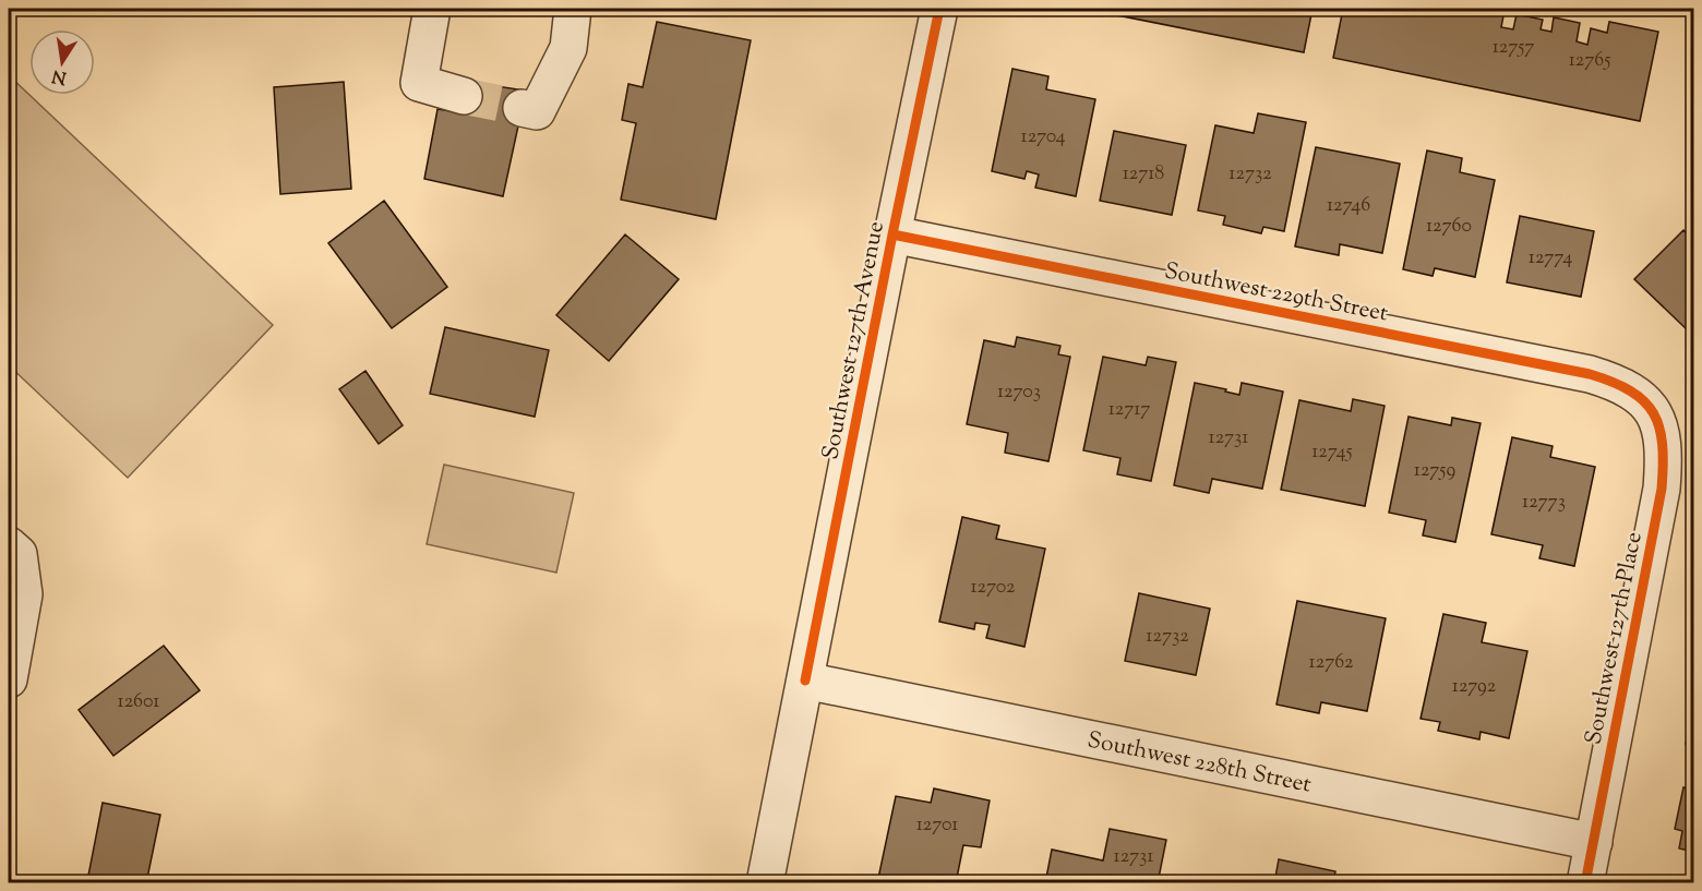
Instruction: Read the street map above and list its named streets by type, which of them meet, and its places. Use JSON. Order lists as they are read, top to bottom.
{
  "streets": {
    "street": [
      "Southwest 229th Street",
      "Southwest 127th Avenue",
      "Southwest 127th Place",
      "Southwest 228th Street"
    ]
  },
  "crossings": [
    ["Southwest 229th Street", "Southwest 127th Avenue"],
    ["Southwest 229th Street", "Southwest 127th Place"],
    ["Southwest 127th Avenue", "Southwest 228th Street"],
    ["Southwest 127th Place", "Southwest 228th Street"]
  ],
  "house_numbers": [
    "12757",
    "12765",
    "12704",
    "12718",
    "12732",
    "12746",
    "12760",
    "12774",
    "12703",
    "12717",
    "12731",
    "12745",
    "12759",
    "12773",
    "12702",
    "12732",
    "12762",
    "12792",
    "12601",
    "12701",
    "12731"
  ],
  "north": "bottom"
}
